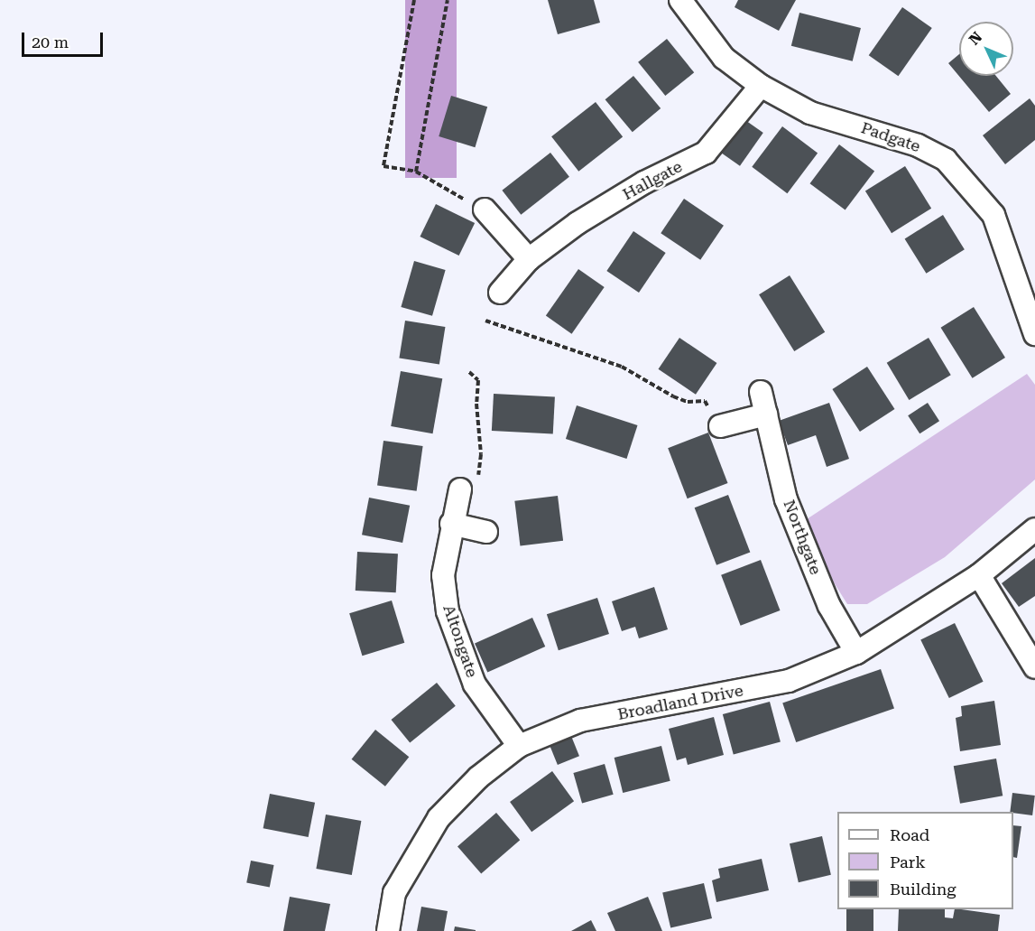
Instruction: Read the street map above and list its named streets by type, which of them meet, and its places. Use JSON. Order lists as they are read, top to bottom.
{
  "streets": {
    "street": [
      "Padgate",
      "Hallgate",
      "Northgate",
      "Altongate",
      "Broadland Drive"
    ]
  },
  "crossings": [
    ["Padgate", "Hallgate"],
    ["Northgate", "Broadland Drive"],
    ["Altongate", "Broadland Drive"]
  ],
  "legend": ["Road", "Park", "Building"],
  "scale_bar": "20 m",
  "north": "top left"
}
